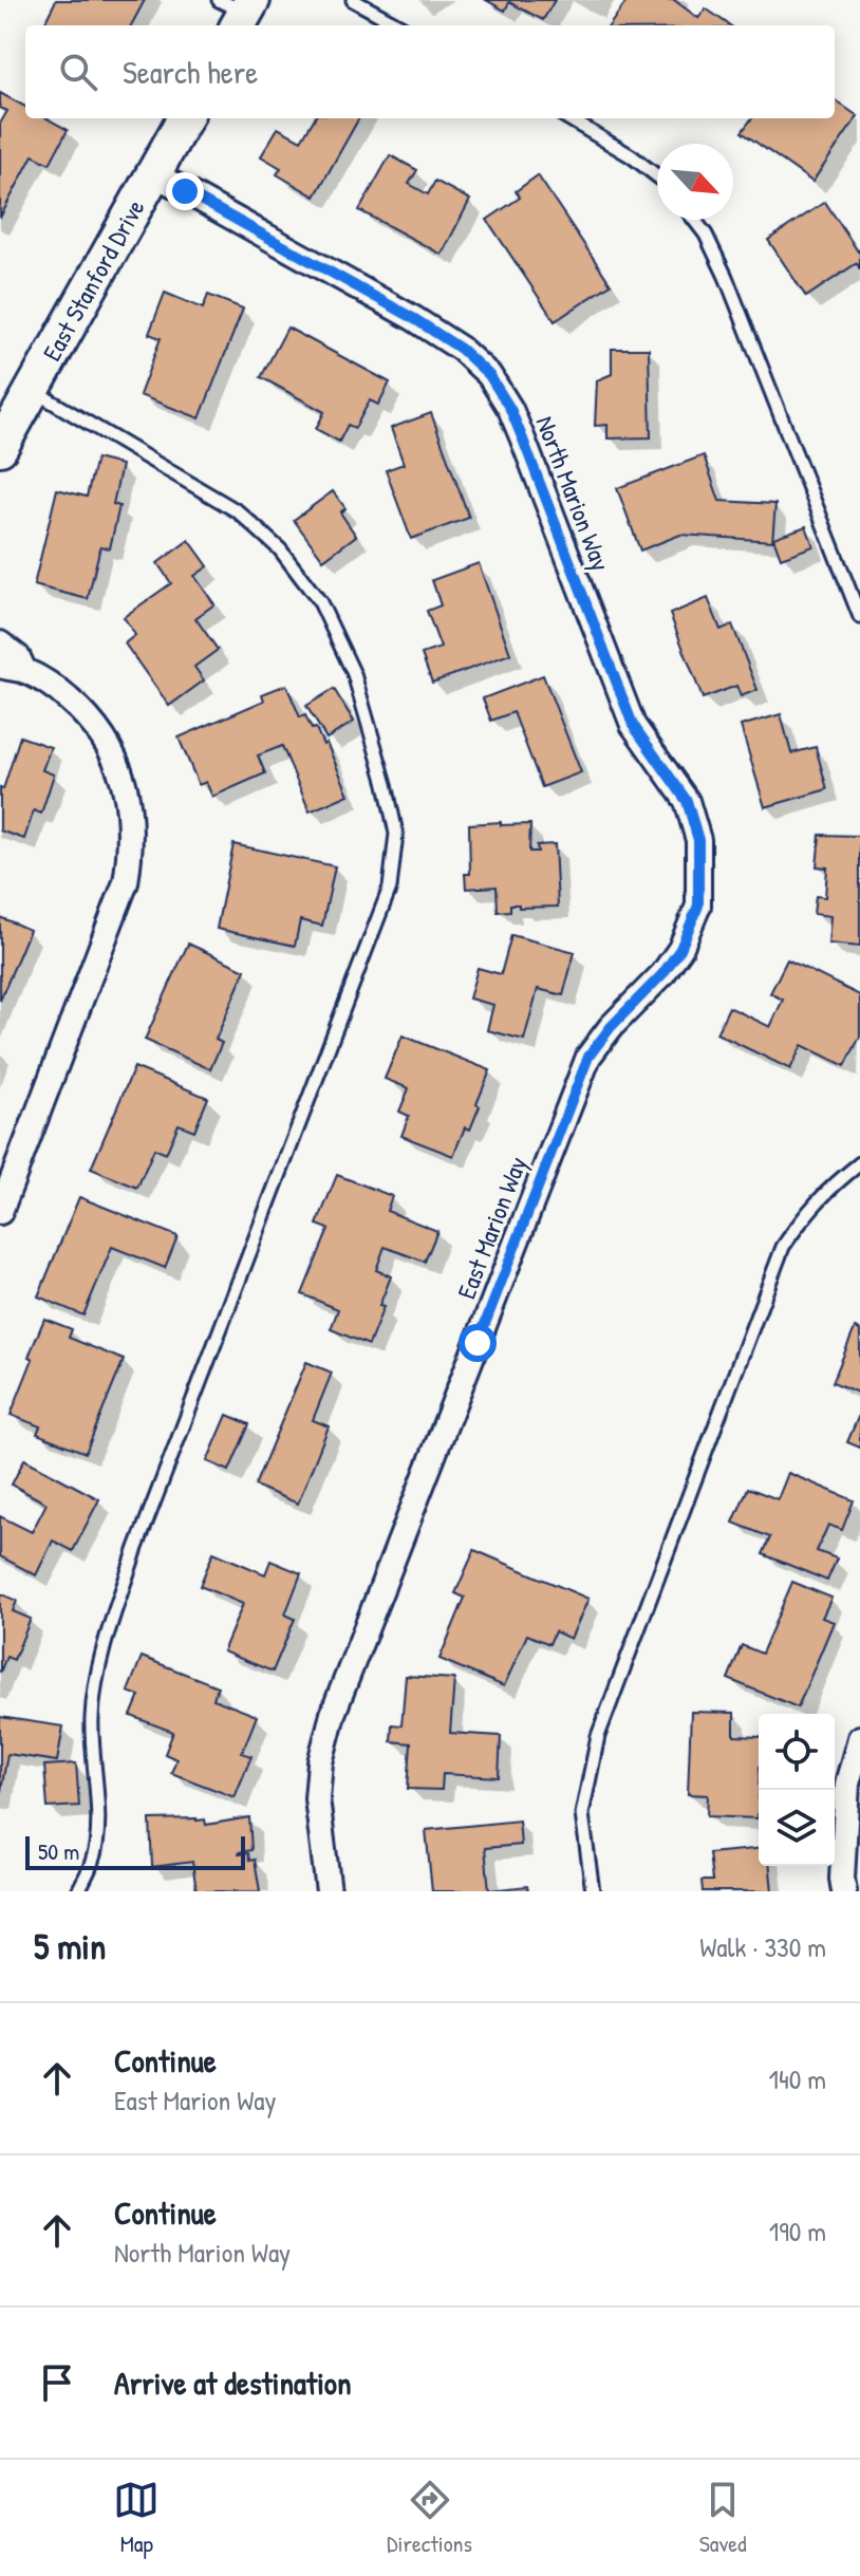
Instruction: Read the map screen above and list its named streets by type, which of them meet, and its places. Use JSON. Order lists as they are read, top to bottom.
{
  "streets": {
    "street": ["East Stanford Drive", "North Marion Way", "East Marion Way"]
  },
  "crossings": [
    ["East Stanford Drive", "North Marion Way"],
    ["North Marion Way", "East Marion Way"]
  ],
  "scale_bar": "50 m",
  "north": "bottom right",
  "page": {
    "search": "Search here",
    "scale": "50 m",
    "heading": ["5 min", "Walk · 330 m"],
    "list": [
      ["Continue", "East Marion Way", "140 m"],
      ["Continue", "North Marion Way", "190 m"],
      "Arrive at destination"
    ],
    "nav": ["Map", "Directions", "Saved"]
  }
}
